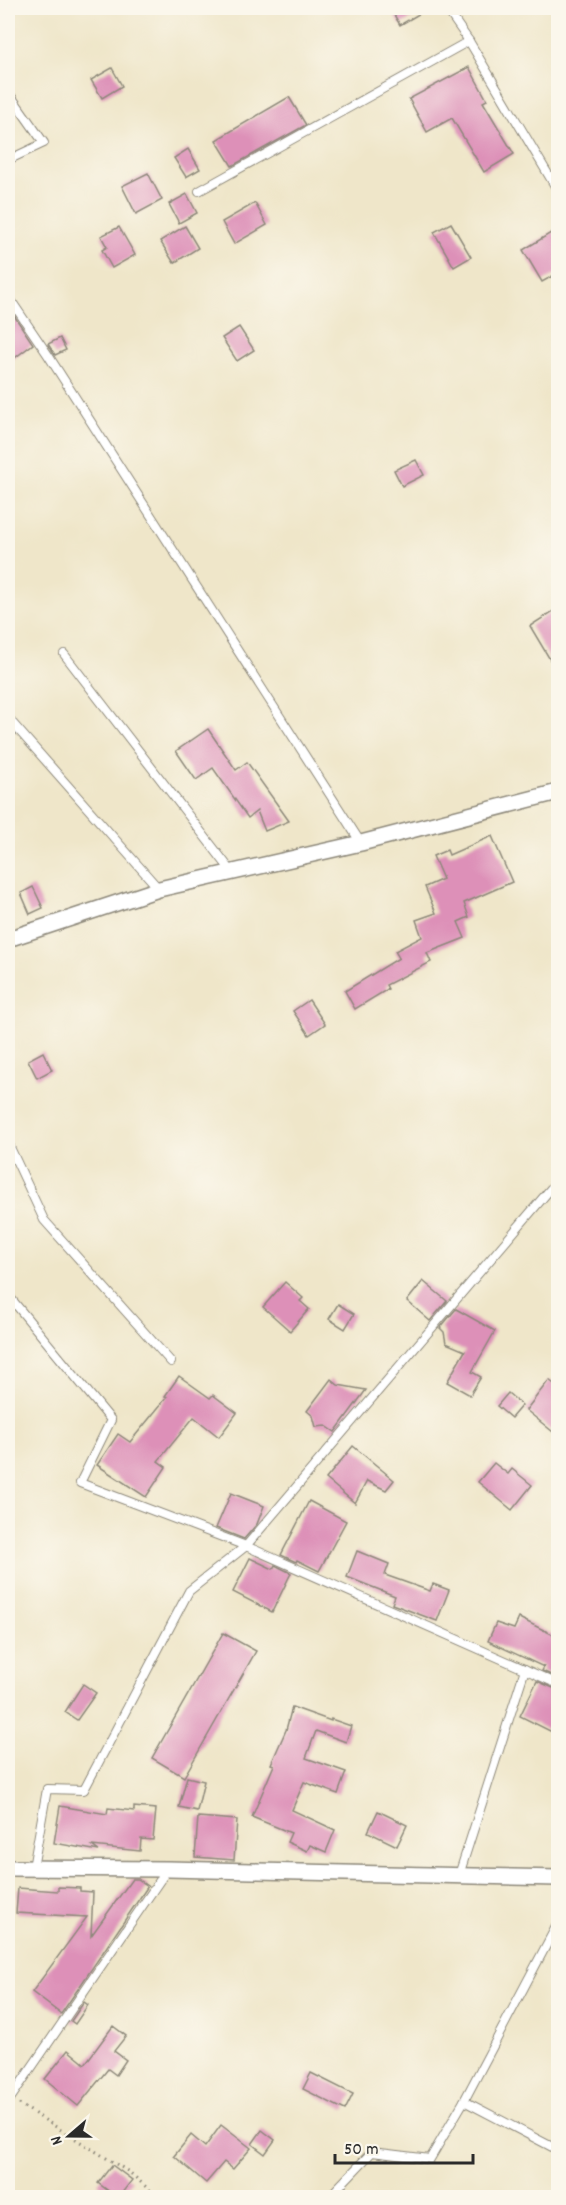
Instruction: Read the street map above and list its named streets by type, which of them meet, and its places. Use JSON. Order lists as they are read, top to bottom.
{
  "scale_bar": "50 m",
  "north": "left"
}
